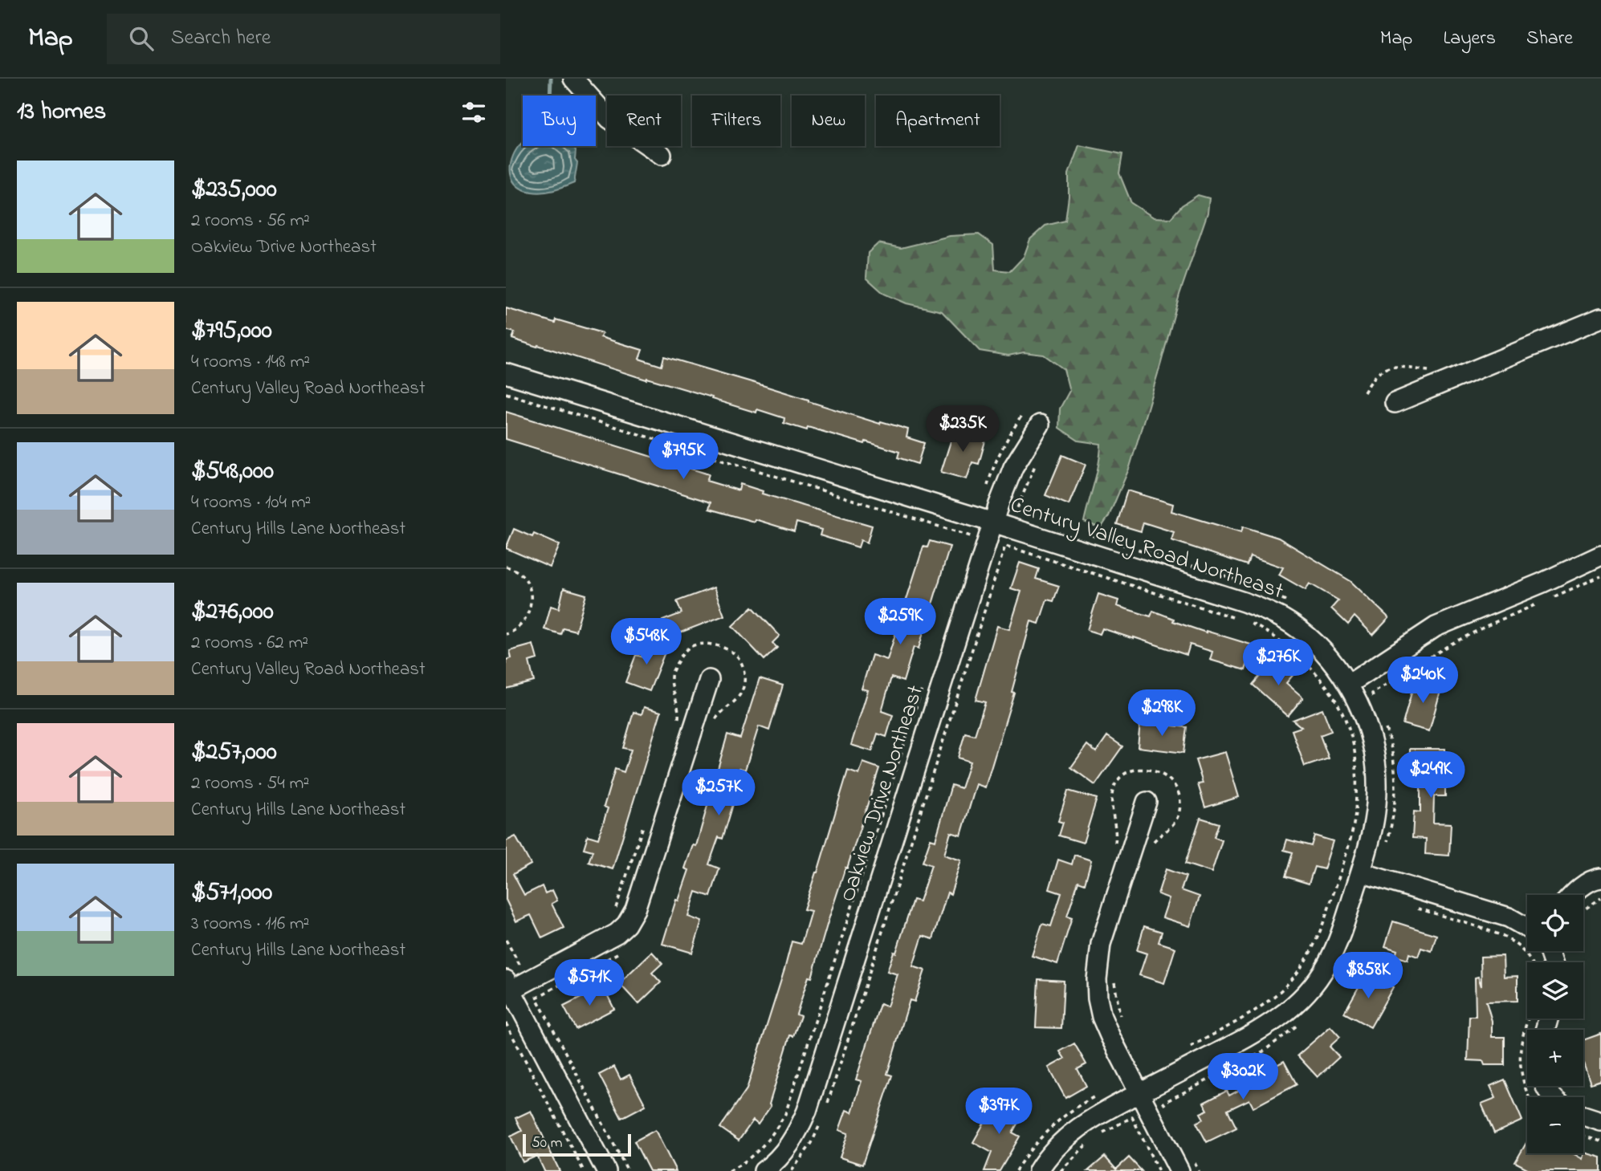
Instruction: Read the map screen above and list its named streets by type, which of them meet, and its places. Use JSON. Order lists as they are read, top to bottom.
{
  "streets": {
    "street": ["Century Valley Road Northeast", "Oakview Drive Northeast"]
  },
  "crossings": [
    ["Century Valley Road Northeast", "Oakview Drive Northeast"]
  ],
  "scale_bar": "50 m",
  "page": {
    "header": "Map",
    "search": "Search here",
    "nav": ["Map", "Layers", "Share"],
    "heading": "13 homes",
    "chip": [
      "Buy",
      "Rent",
      "Filters",
      "New",
      "Apartment"
    ],
    "list": [
      {
        "name": "$235,000",
        "note": "2 rooms · 56 m² · Oakview Drive Northeast"
      },
      {
        "name": "$795,000",
        "note": "4 rooms · 148 m² · Century Valley Road Northeast"
      },
      {
        "name": "$548,000",
        "note": "4 rooms · 104 m² · Century Hills Lane Northeast"
      },
      {
        "name": "$276,000",
        "note": "2 rooms · 62 m² · Century Valley Road Northeast"
      },
      {
        "name": "$257,000",
        "note": "2 rooms · 54 m² · Century Hills Lane Northeast"
      },
      {
        "name": "$571,000",
        "note": "3 rooms · 116 m² · Century Hills Lane Northeast"
      }
    ],
    "price": [
      "$235K",
      "$795K",
      "$259K",
      "$548K",
      "$276K",
      "$240K",
      "$298K",
      "$249K",
      "$257K",
      "$858K",
      "$571K",
      "$302K",
      "$397K"
    ],
    "map_buttons": ["+", "−"],
    "scale": "50 m"
  }
}
